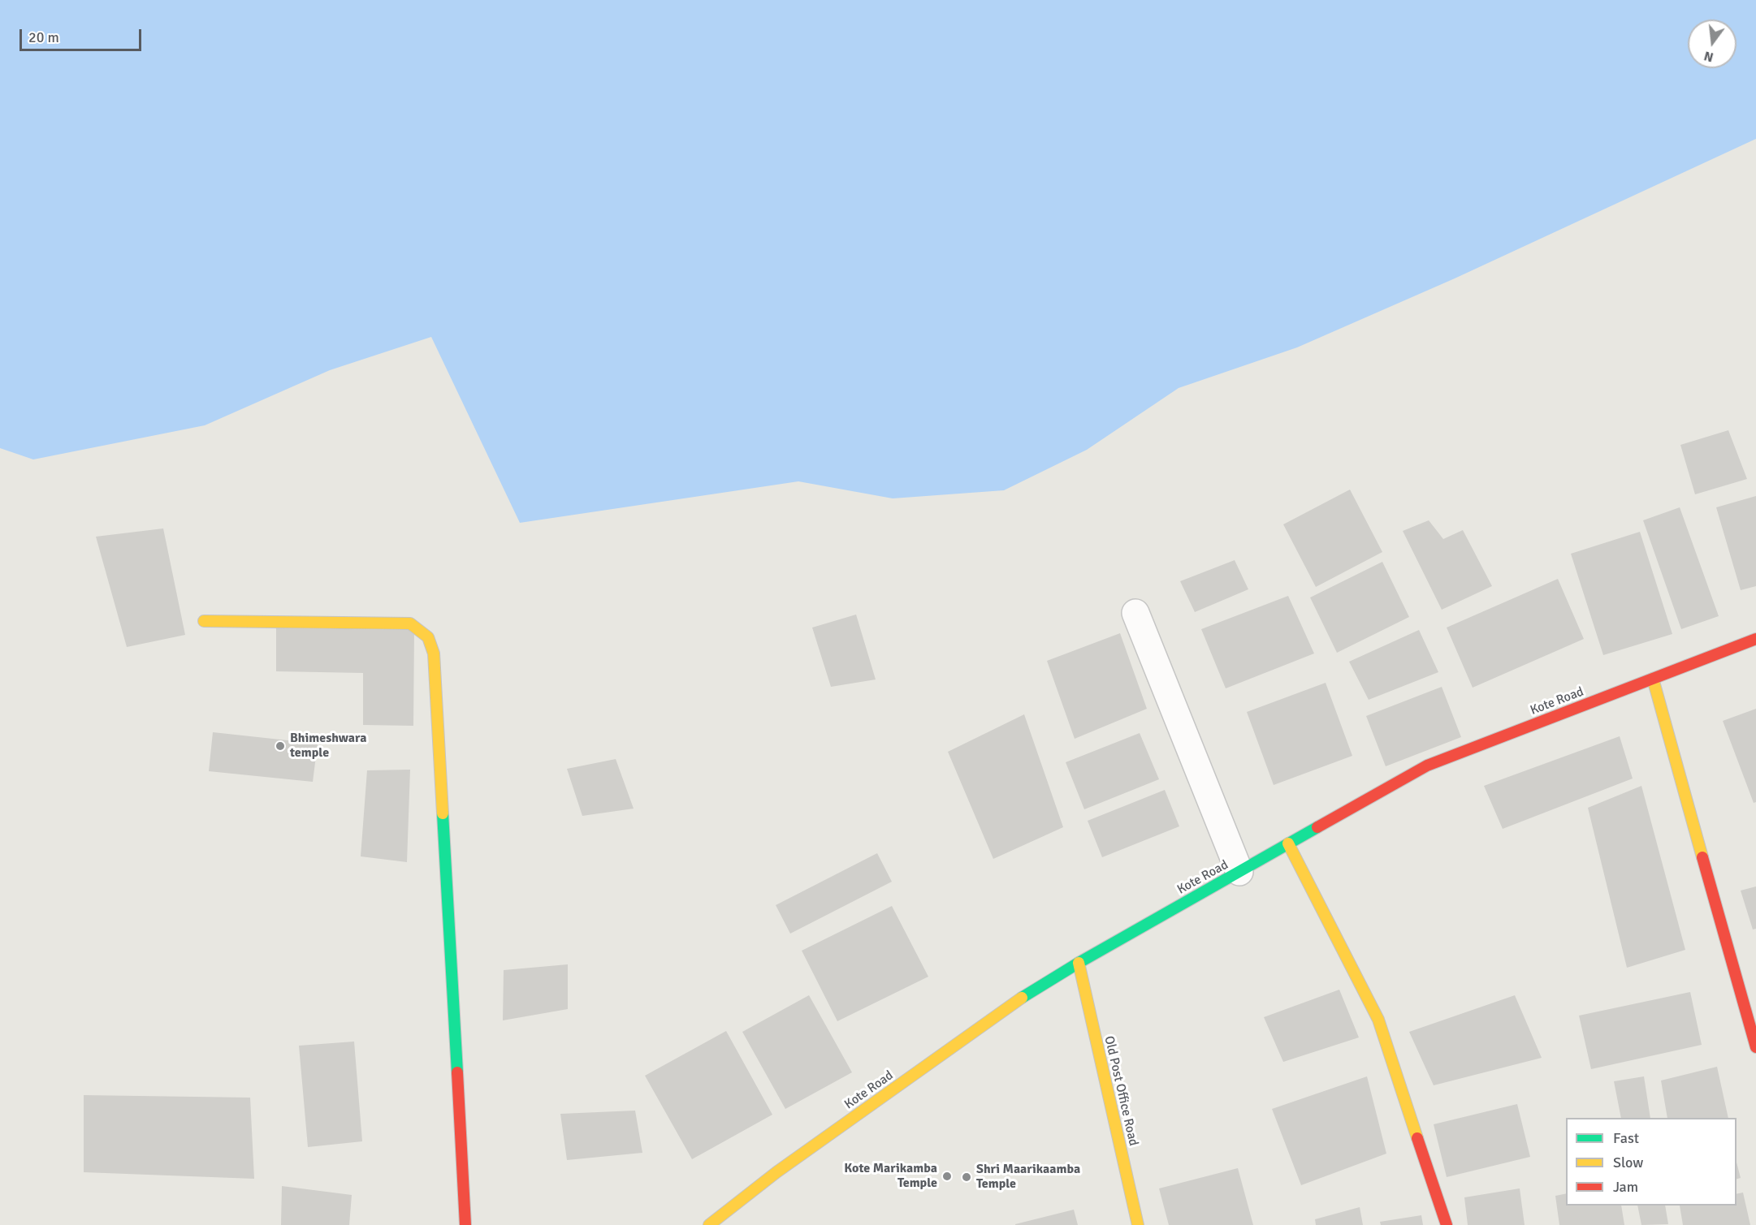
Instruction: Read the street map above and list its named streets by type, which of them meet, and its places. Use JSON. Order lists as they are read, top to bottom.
{
  "streets": {
    "street": ["Kote Road", "Old Post Office Road"]
  },
  "crossings": [
    ["Kote Road", "Old Post Office Road"]
  ],
  "places": ["Bhimeshwara temple", "Kote Marikamba Temple", "Shri Maarikaamba Temple"],
  "legend": ["Fast", "Slow", "Jam"],
  "scale_bar": "20 m",
  "north": "bottom"
}
